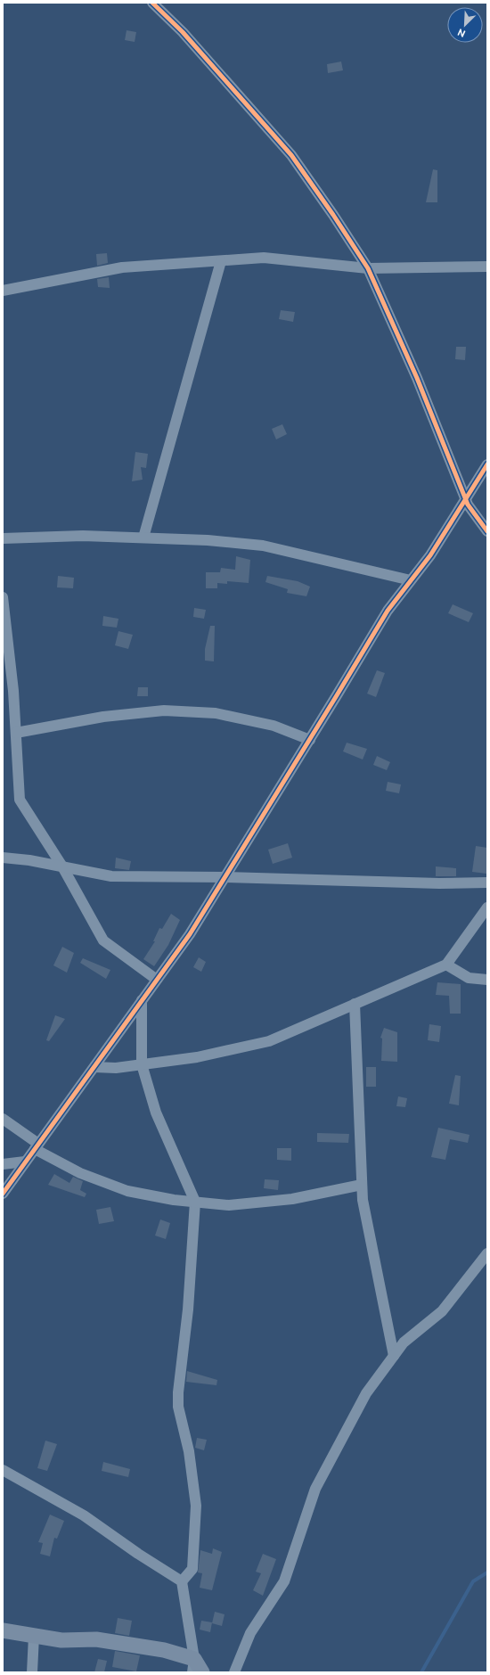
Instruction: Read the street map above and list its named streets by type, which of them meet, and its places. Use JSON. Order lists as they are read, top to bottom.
{
  "north": "bottom left"
}
